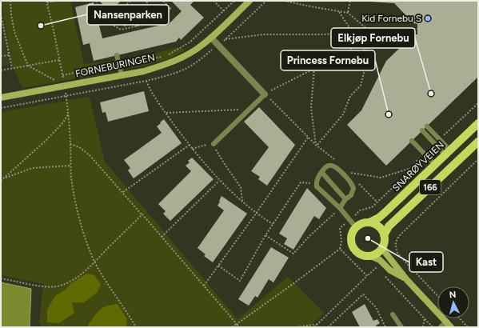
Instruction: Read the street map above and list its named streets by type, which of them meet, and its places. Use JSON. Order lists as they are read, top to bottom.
{
  "streets": {
    "main road": ["SNARØYVEIEN", "166"],
    "street": ["FORNEBURINGEN"]
  },
  "crossings": [
    ["SNARØYVEIEN", "166"]
  ],
  "places": [
    "Kid Fornebu S",
    "Nansenparken",
    "Elkjøp Fornebu",
    "Princess Fornebu",
    "Kast"
  ],
  "north": "top"
}
